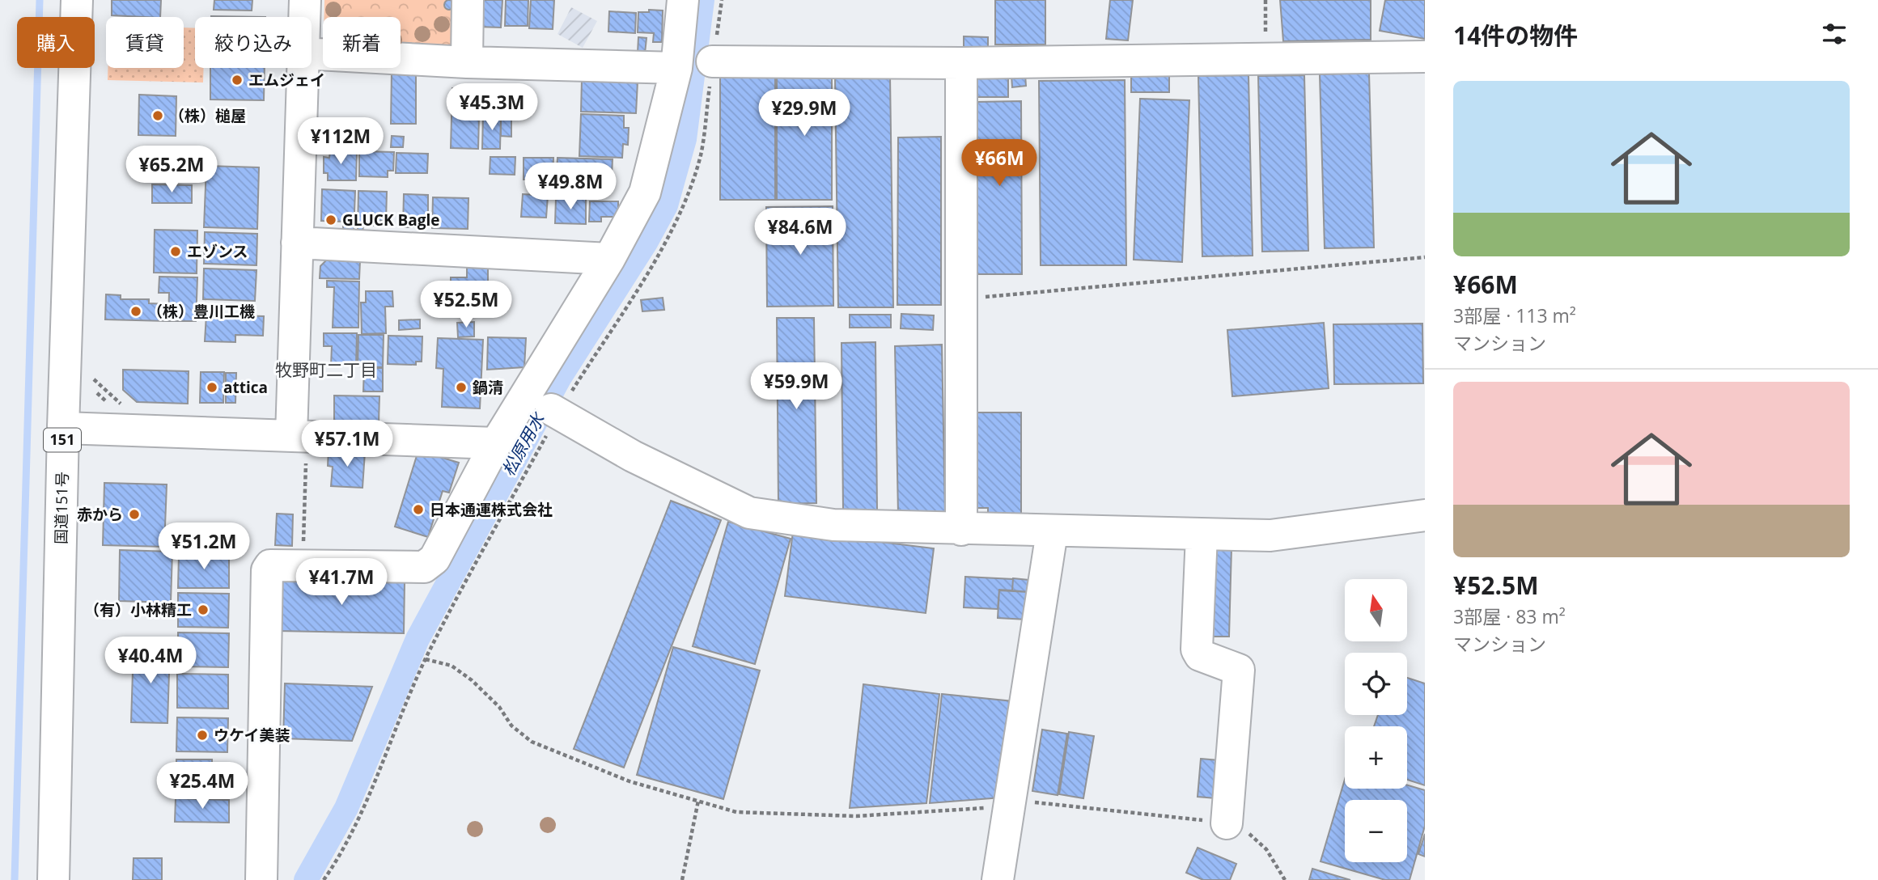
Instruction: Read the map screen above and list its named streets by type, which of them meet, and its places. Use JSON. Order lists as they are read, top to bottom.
{
  "streets": {
    "main road": ["151", "国道151号"]
  },
  "districts": ["牧野町二丁目"],
  "water": ["松原用水"],
  "places": [
    "エムジェイ",
    "（株）槌屋",
    "GLUCK Bagle",
    "エゾンス",
    "（株）豊川工機",
    "attica",
    "鍋清",
    "日本通運株式会社",
    "赤から",
    "（有）小林精工",
    "ウケイ美装"
  ],
  "north": "top",
  "page": {
    "heading": "14件の物件",
    "chip": [
      "購入",
      "賃貸",
      "絞り込み",
      "新着"
    ],
    "list": [
      {
        "name": "¥66M",
        "note": "3部屋 · 113 m² · マンション"
      },
      {
        "name": "¥52.5M",
        "note": "3部屋 · 83 m² · マンション"
      }
    ],
    "price": [
      "¥45.3M",
      "¥29.9M",
      "¥112M",
      "¥66M",
      "¥65.2M",
      "¥49.8M",
      "¥84.6M",
      "¥52.5M",
      "¥59.9M",
      "¥57.1M",
      "¥51.2M",
      "¥41.7M",
      "¥40.4M",
      "¥25.4M"
    ],
    "map_buttons": ["+", "−"]
  }
}
